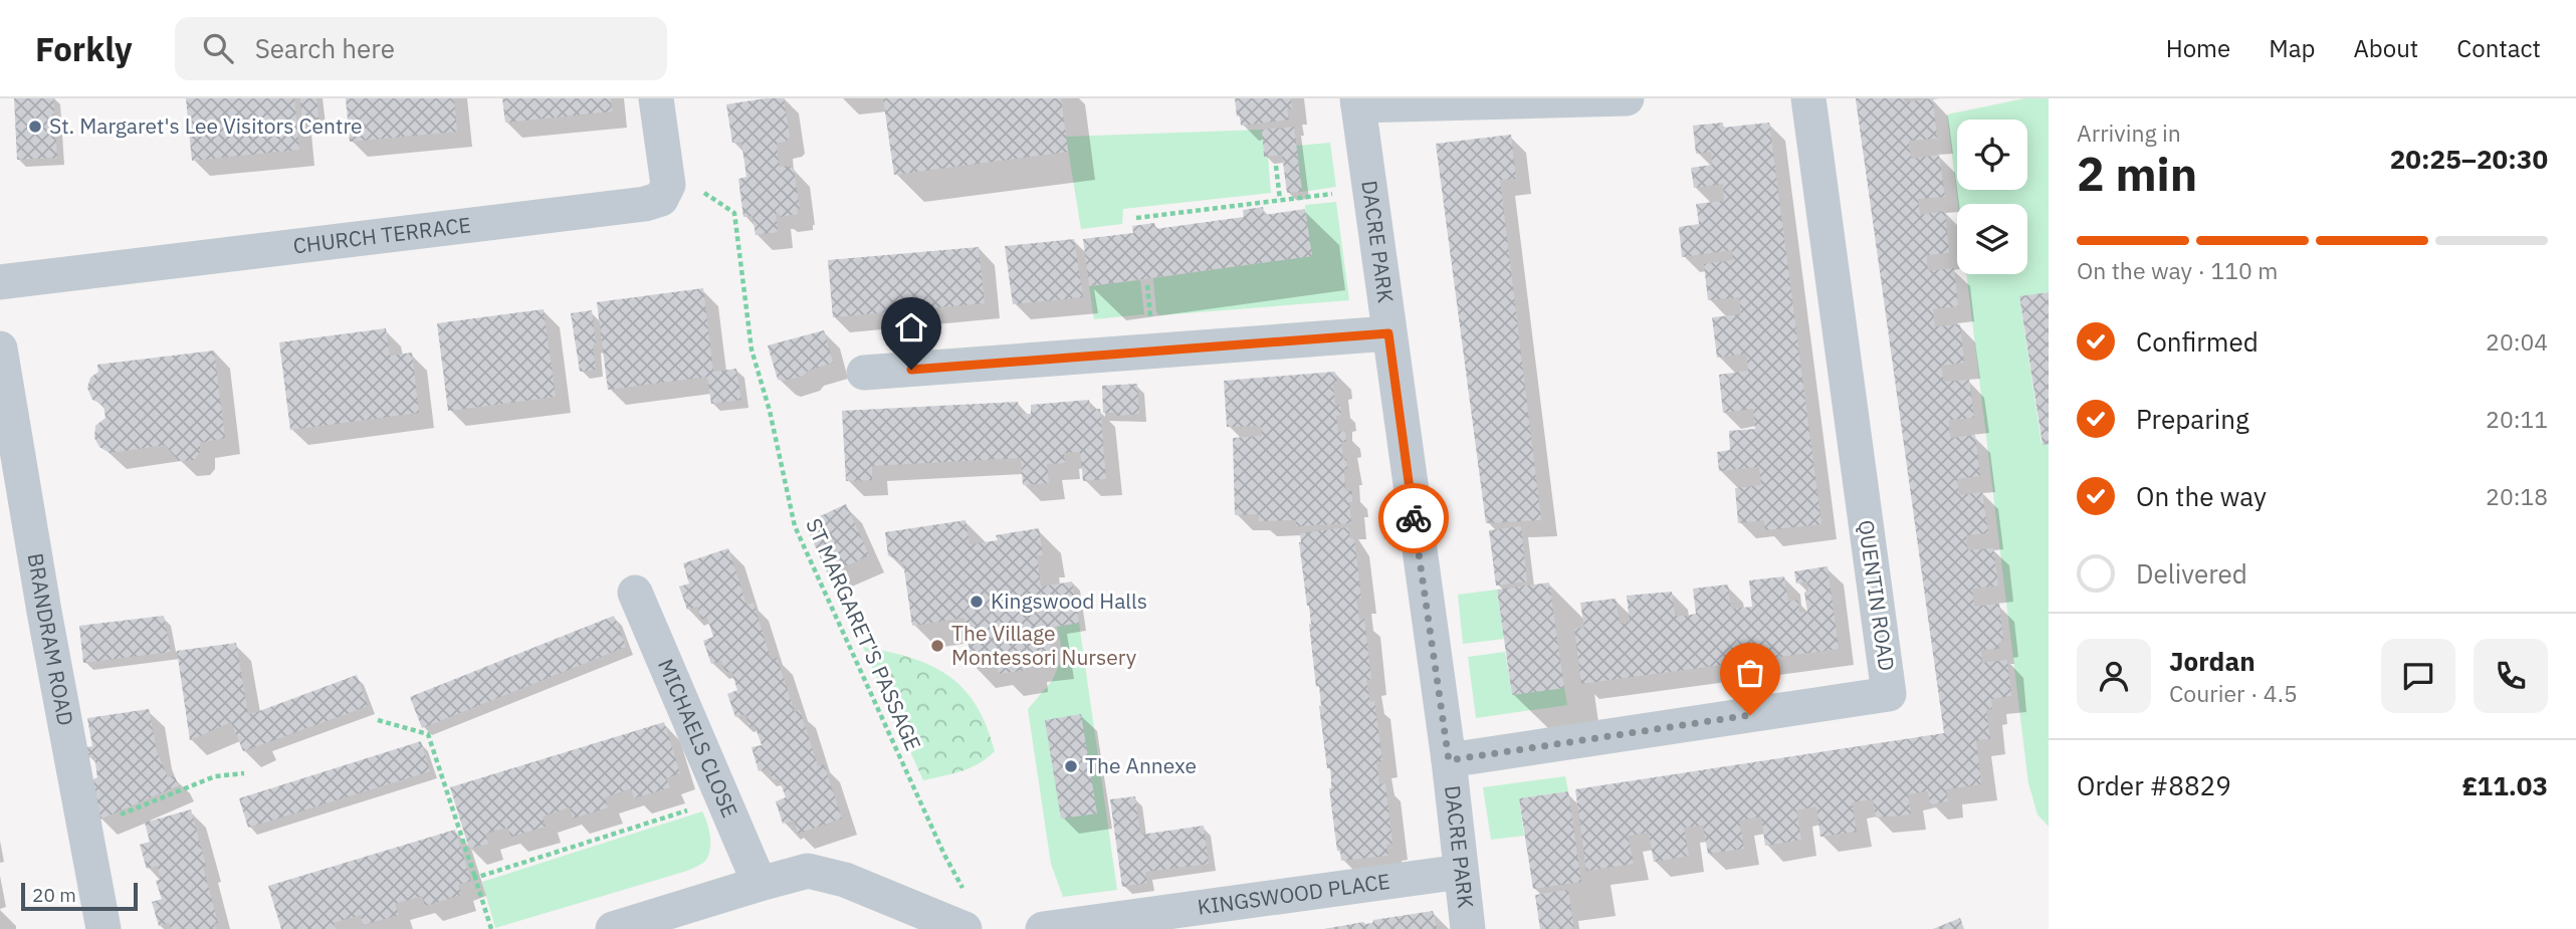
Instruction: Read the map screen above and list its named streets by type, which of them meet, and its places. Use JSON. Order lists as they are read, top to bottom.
{
  "streets": {
    "street": [
      "CHURCH TERRACE",
      "DACRE PARK",
      "QUENTIN ROAD",
      "BRANDRAM ROAD",
      "MICHAELS CLOSE",
      "KINGSWOOD PLACE"
    ],
    "path": ["ST MARGARET'S PASSAGE"]
  },
  "crossings": [
    ["CHURCH TERRACE", "ST MARGARET'S PASSAGE"],
    ["DACRE PARK", "QUENTIN ROAD"],
    ["DACRE PARK", "KINGSWOOD PLACE"]
  ],
  "places": [
    "St. Margaret's Lee Visitors Centre",
    "Kingswood Halls",
    "The Village Montessori Nursery",
    "The Annexe"
  ],
  "scale_bar": "20 m",
  "page": {
    "header": "Forkly",
    "search": "Search here",
    "nav": [
      "Home",
      "Map",
      "About",
      "Contact"
    ],
    "heading": ["2 min", "Arriving in", "20:25–20:30"],
    "panel": [
      "Jordan",
      "Courier · 4.5",
      "Order #8829",
      "£11.03"
    ],
    "bar": "On the way · 110 m",
    "list": [
      ["Confirmed", "20:04"],
      ["Preparing", "20:11"],
      ["On the way", "20:18"],
      "Delivered"
    ],
    "scale": "20 m"
  }
}
